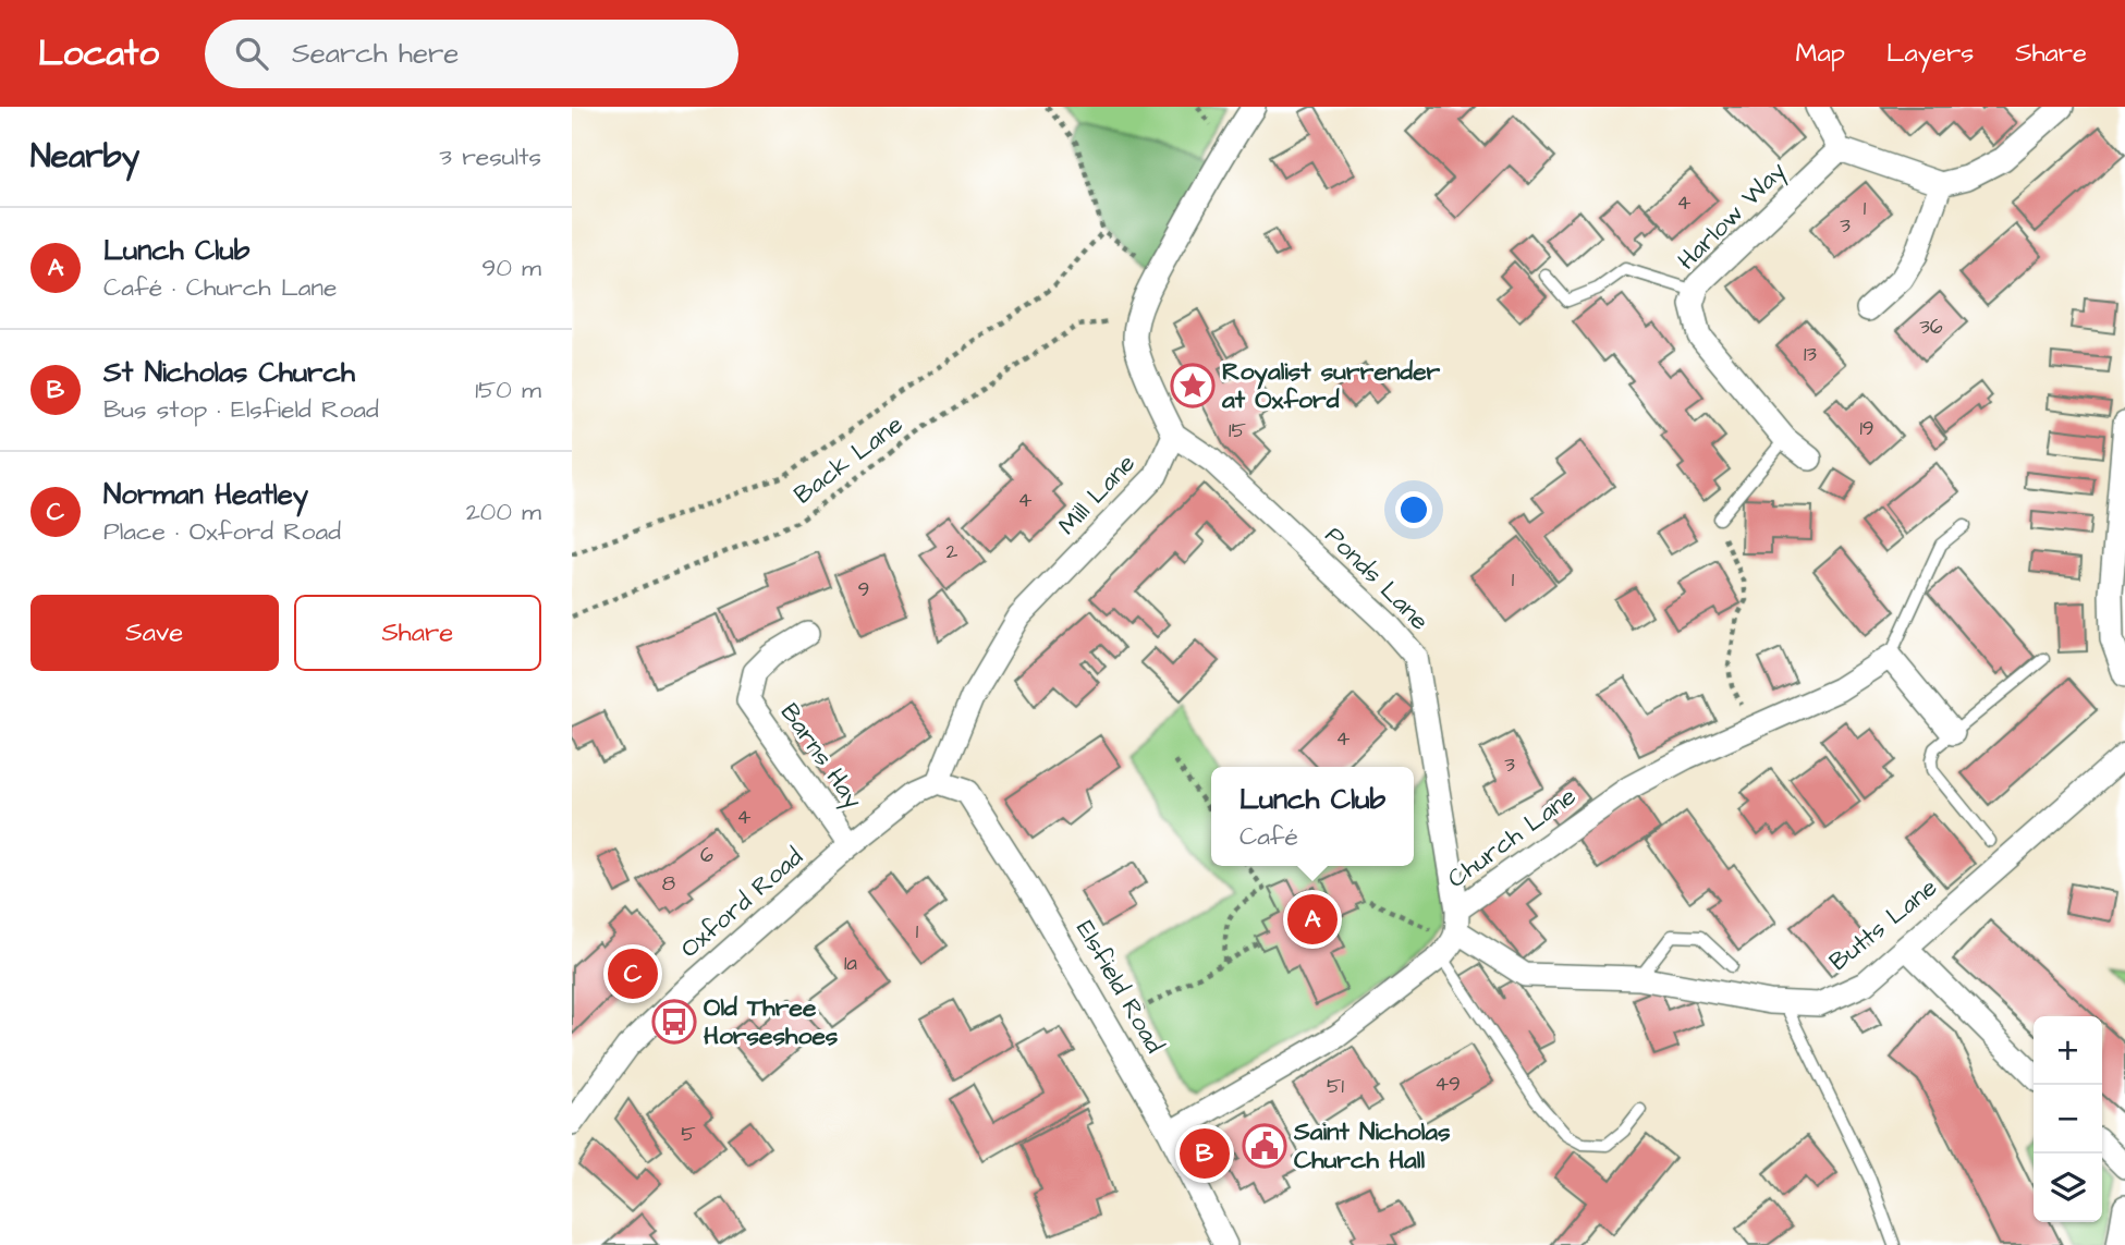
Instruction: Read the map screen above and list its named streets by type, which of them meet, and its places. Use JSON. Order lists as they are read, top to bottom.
{
  "streets": {
    "street": [
      "Harlow Way",
      "Mill Lane",
      "Ponds Lane",
      "Barns Hay",
      "Church Lane",
      "Oxford Road",
      "Butts Lane",
      "Elsfield Road"
    ],
    "path": ["Back Lane"]
  },
  "crossings": [
    ["Mill Lane", "Ponds Lane"],
    ["Mill Lane", "Oxford Road"],
    ["Mill Lane", "Elsfield Road"],
    ["Ponds Lane", "Church Lane"],
    ["Ponds Lane", "Butts Lane"],
    ["Barns Hay", "Oxford Road"],
    ["Church Lane", "Butts Lane"],
    ["Church Lane", "Elsfield Road"],
    ["Oxford Road", "Elsfield Road"]
  ],
  "places": {
    "place": ["Royalist surrender at Oxford"],
    "bus stop": ["Old Three Horseshoes"],
    "public building": ["Saint Nicholas Church Hall"]
  },
  "house_numbers": [
    "4",
    "1",
    "3",
    "36",
    "13",
    "19",
    "15",
    "4",
    "2",
    "1",
    "9",
    "4",
    "3",
    "4",
    "6",
    "8",
    "1",
    "1a",
    "49",
    "51",
    "5"
  ],
  "page": {
    "header": "Locato",
    "search": "Search here",
    "nav": ["Map", "Layers", "Share"],
    "heading": ["Nearby", "3 results"],
    "list": [
      {
        "mark": "A",
        "name": "Lunch Club",
        "note": "Café · Church Lane",
        "value": "90 m"
      },
      {
        "mark": "B",
        "name": "St Nicholas Church",
        "note": "Bus stop · Elsfield Road",
        "value": "150 m"
      },
      {
        "mark": "C",
        "name": "Norman Heatley",
        "note": "Place · Oxford Road",
        "value": "200 m"
      }
    ],
    "buttons": ["Save", "Share"],
    "popup": ["Lunch Club", "Café"],
    "pins": ["A", "C", "B"],
    "map_buttons": ["+", "−"]
  }
}
